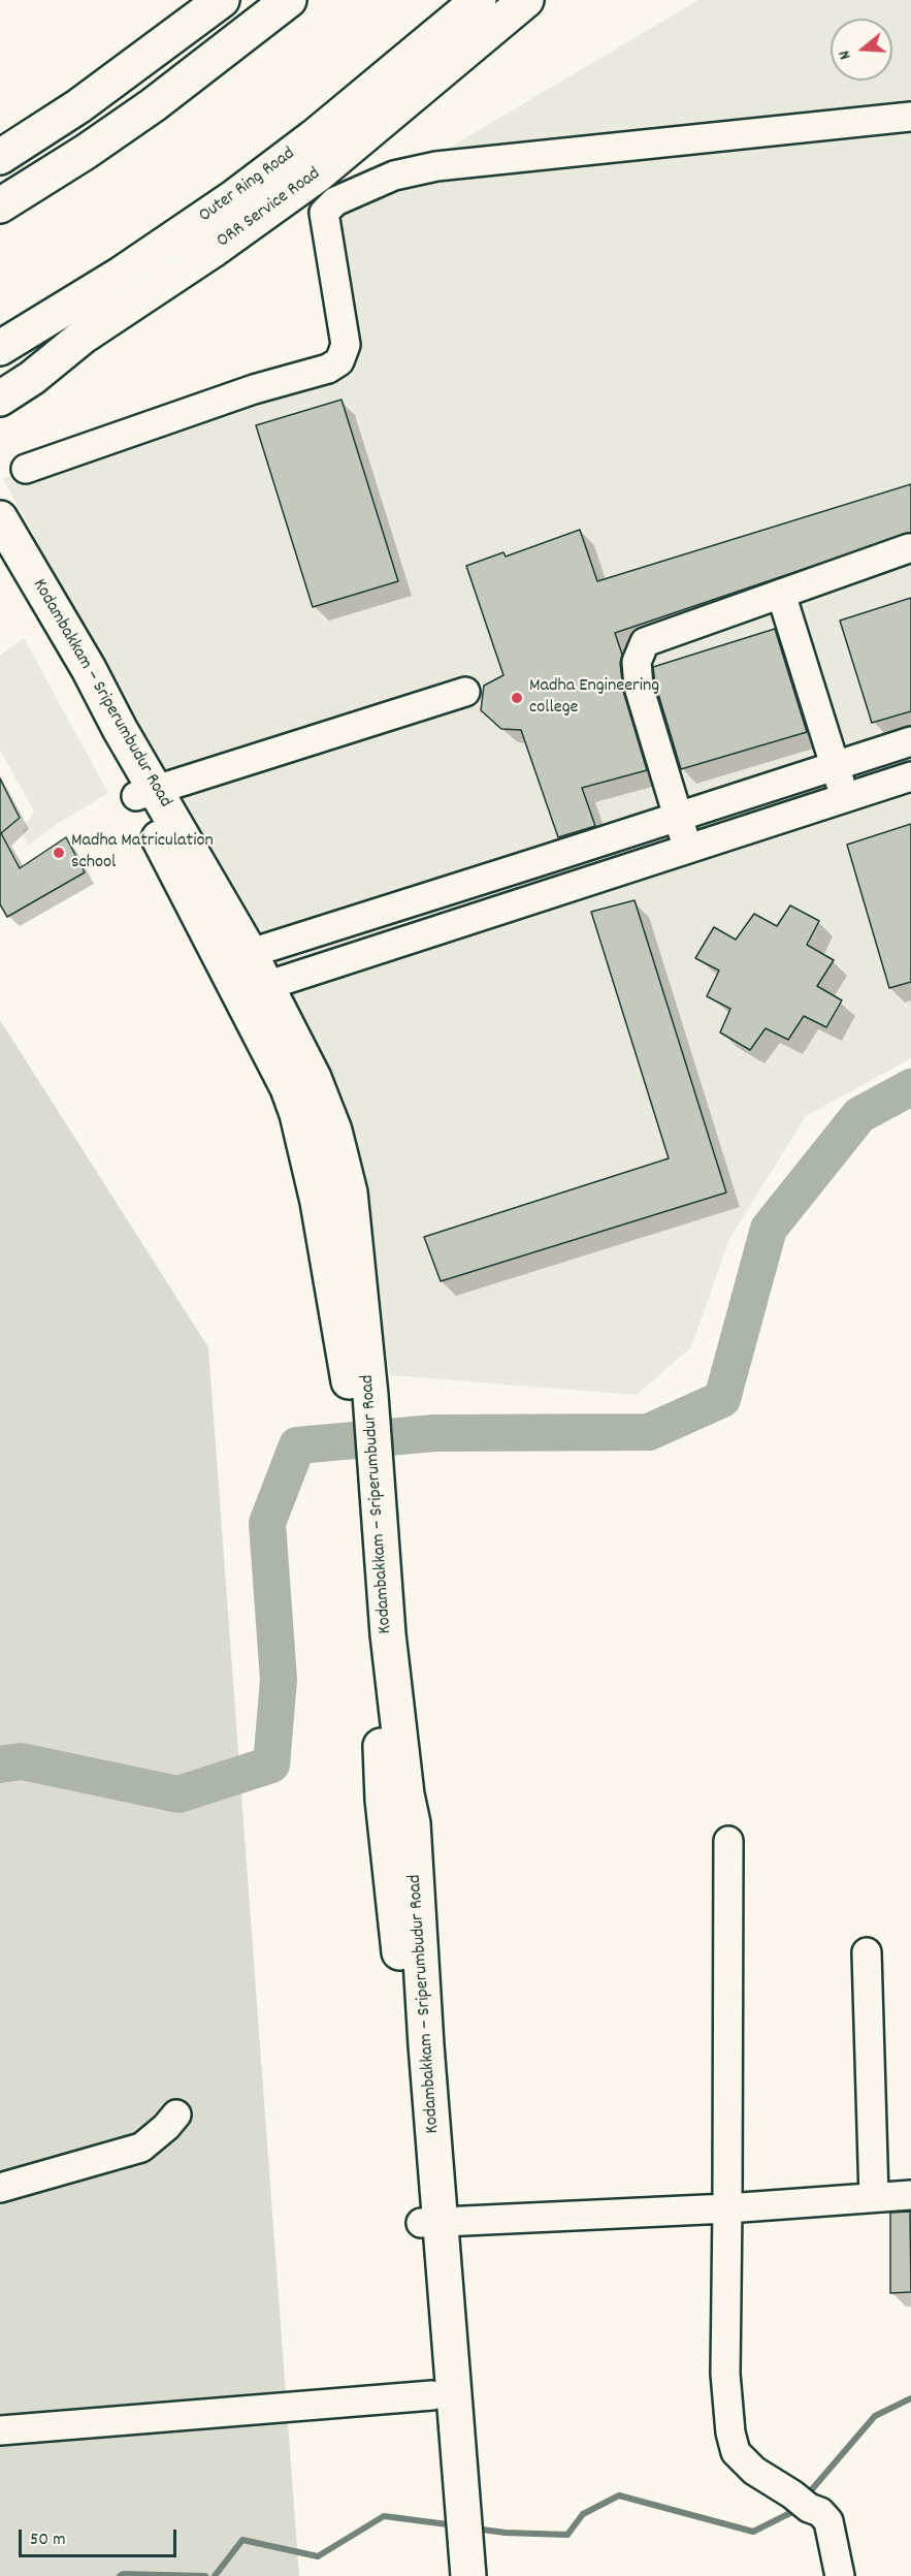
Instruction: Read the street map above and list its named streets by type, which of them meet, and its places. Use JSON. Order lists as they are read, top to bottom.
{
  "streets": {
    "main road": ["Outer Ring Road", "ORR Service Road", "Kodambakkam – Sriperumbudur Road"]
  },
  "places": ["Madha Engineering college", "Madha Matriculation school"],
  "scale_bar": "50 m",
  "north": "left"
}
